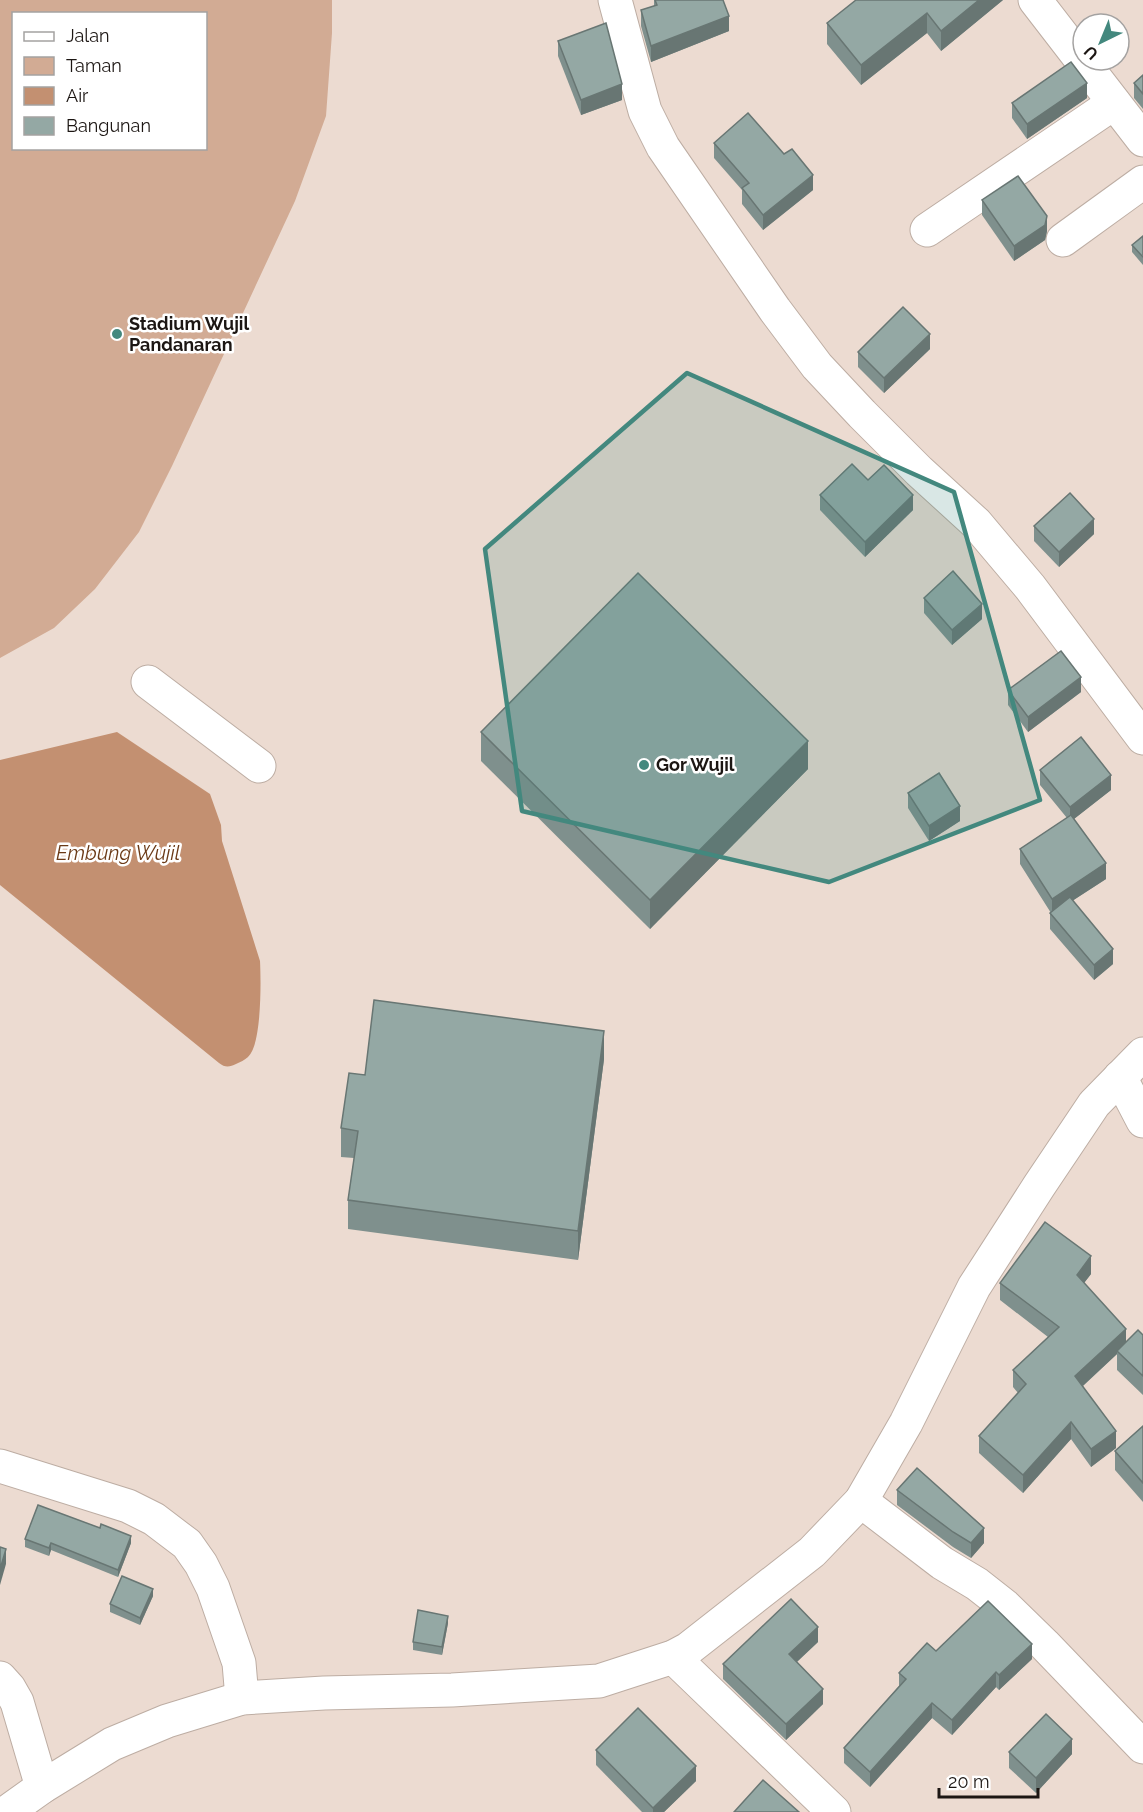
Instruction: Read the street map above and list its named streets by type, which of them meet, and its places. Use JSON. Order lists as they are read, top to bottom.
{
  "water": ["Embung Wujil"],
  "places": ["Stadium Wujil Pandanaran", "Gor Wujil"],
  "legend": [
    "Jalan",
    "Taman",
    "Air",
    "Bangunan"
  ],
  "scale_bar": "20 m",
  "north": "bottom left"
}
